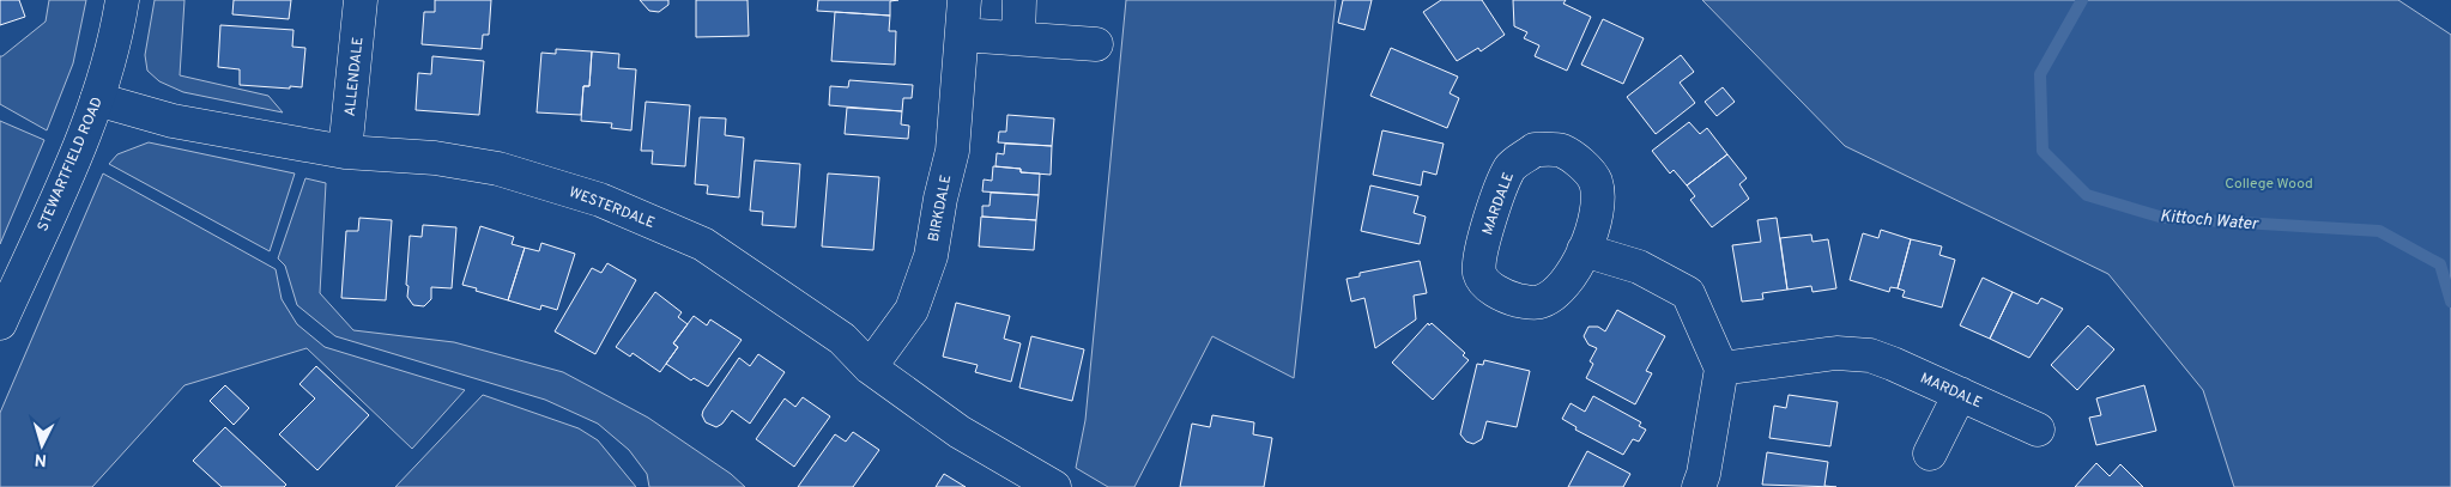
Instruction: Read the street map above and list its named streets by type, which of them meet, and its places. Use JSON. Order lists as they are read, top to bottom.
{
  "streets": {
    "street": [
      "ALLENDALE",
      "STEWARTFIELD ROAD",
      "MARDALE",
      "WESTERDALE",
      "BIRKDALE"
    ]
  },
  "crossings": [
    ["ALLENDALE", "WESTERDALE"],
    ["STEWARTFIELD ROAD", "WESTERDALE"],
    ["WESTERDALE", "BIRKDALE"]
  ],
  "water": ["Kittoch Water"],
  "parks": ["College Wood"],
  "north": "bottom"
}
